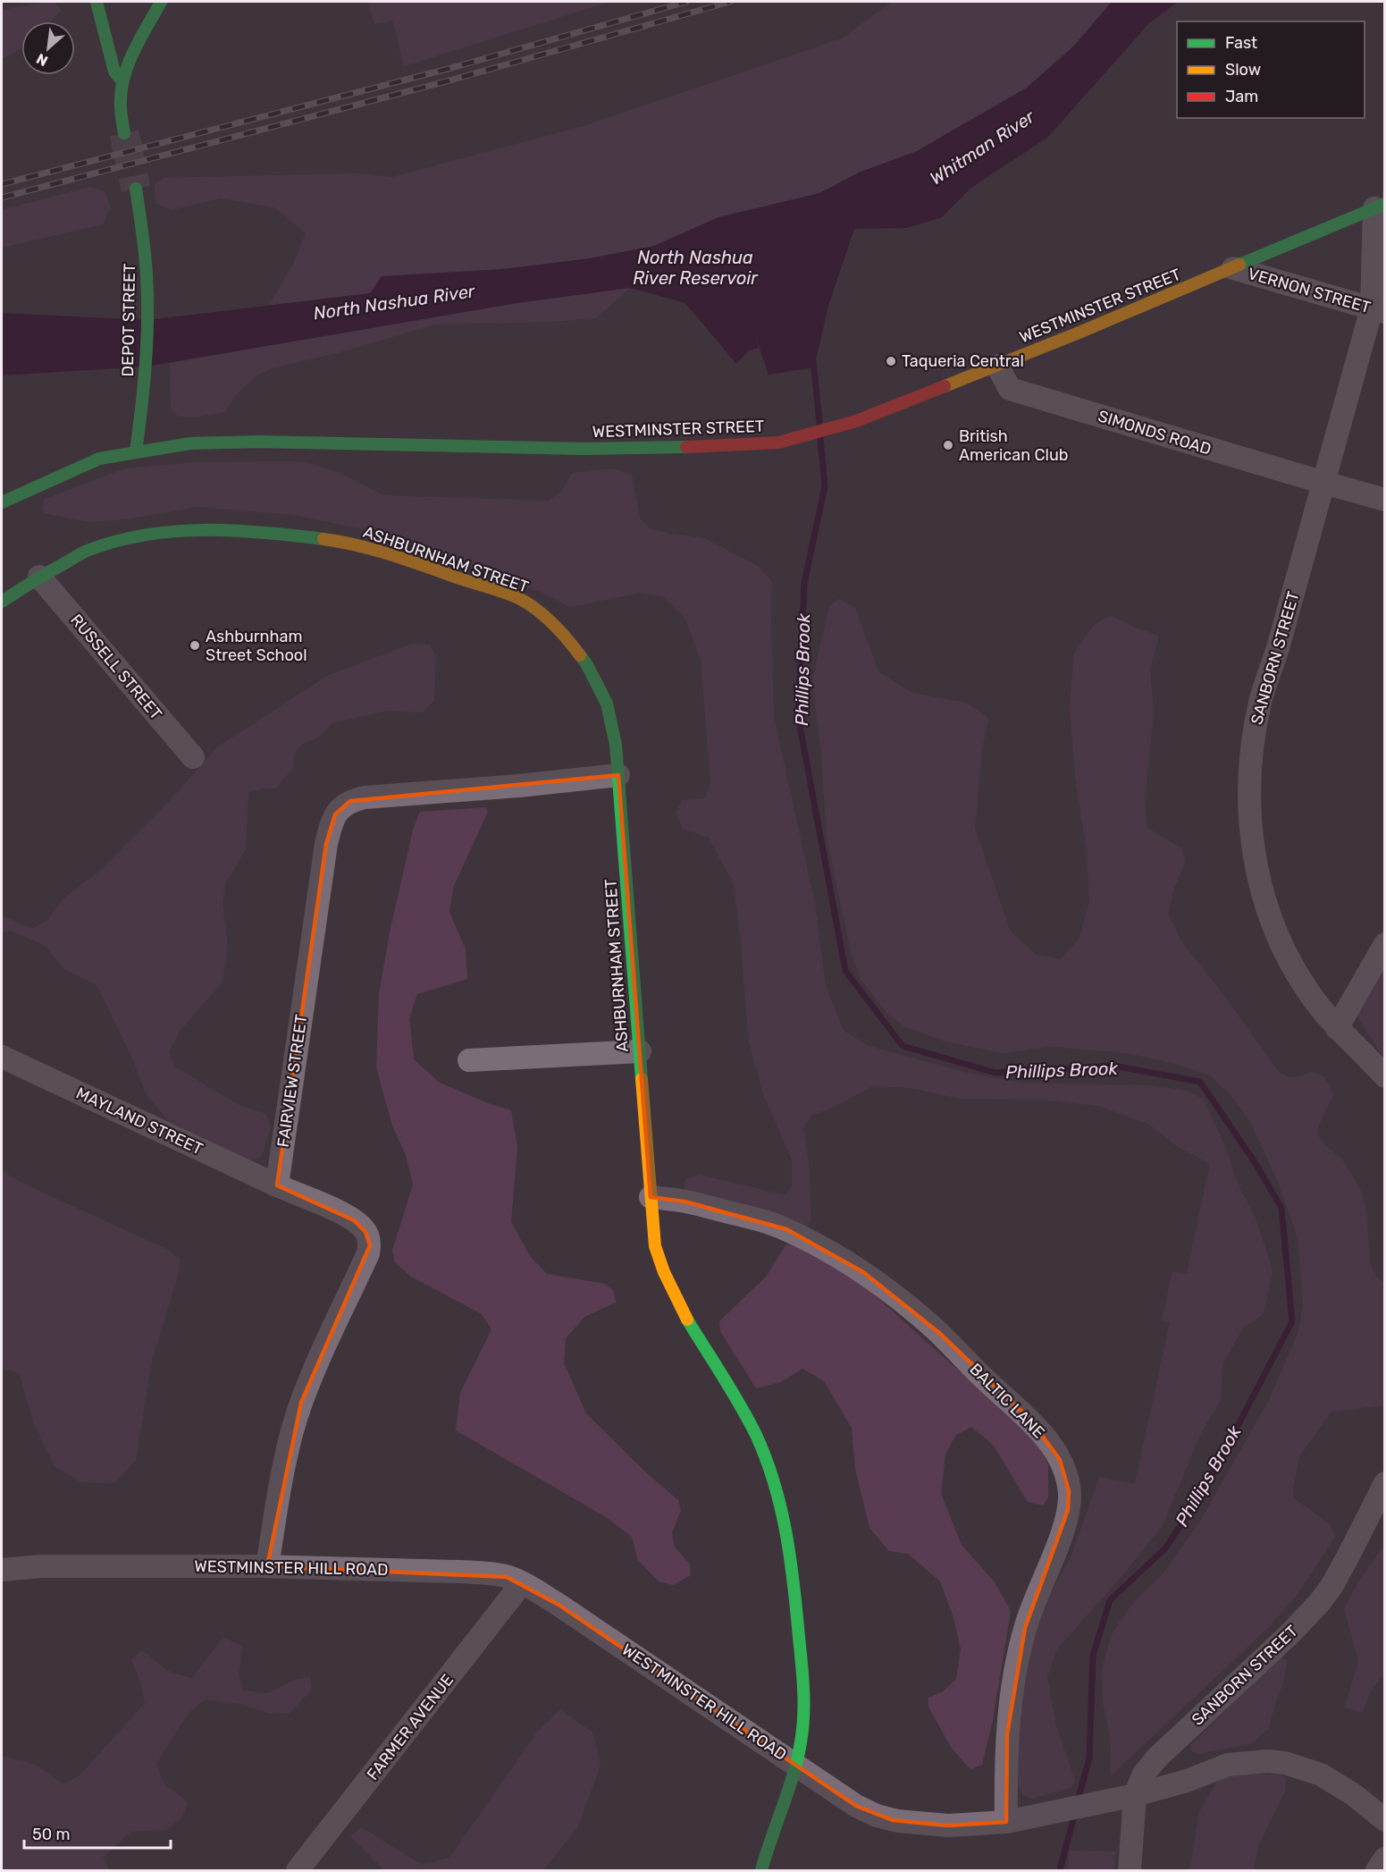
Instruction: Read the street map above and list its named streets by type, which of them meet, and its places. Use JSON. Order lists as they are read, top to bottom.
{
  "streets": {
    "main road": ["WESTMINSTER STREET", "DEPOT STREET", "ASHBURNHAM STREET"],
    "street": [
      "VERNON STREET",
      "SIMONDS ROAD",
      "SANBORN STREET",
      "RUSSELL STREET",
      "FAIRVIEW STREET",
      "MAYLAND STREET",
      "BALTIC LANE",
      "WESTMINSTER HILL ROAD",
      "FARMER AVENUE"
    ]
  },
  "crossings": [
    ["VERNON STREET", "WESTMINSTER STREET"],
    ["VERNON STREET", "SANBORN STREET"],
    ["WESTMINSTER STREET", "DEPOT STREET"],
    ["WESTMINSTER STREET", "SIMONDS ROAD"],
    ["WESTMINSTER STREET", "SANBORN STREET"],
    ["SIMONDS ROAD", "SANBORN STREET"],
    ["ASHBURNHAM STREET", "RUSSELL STREET"],
    ["ASHBURNHAM STREET", "FAIRVIEW STREET"],
    ["ASHBURNHAM STREET", "BALTIC LANE"],
    ["ASHBURNHAM STREET", "WESTMINSTER HILL ROAD"],
    ["SANBORN STREET", "WESTMINSTER HILL ROAD"],
    ["FAIRVIEW STREET", "MAYLAND STREET"],
    ["BALTIC LANE", "WESTMINSTER HILL ROAD"],
    ["WESTMINSTER HILL ROAD", "FARMER AVENUE"]
  ],
  "water": [
    "Whitman River",
    "North Nashua River Reservoir",
    "North Nashua River",
    "Phillips Brook"
  ],
  "places": ["Taqueria Central", "British American Club", "Ashburnham Street School"],
  "legend": ["Fast", "Slow", "Jam"],
  "scale_bar": "50 m",
  "north": "bottom left"
}
